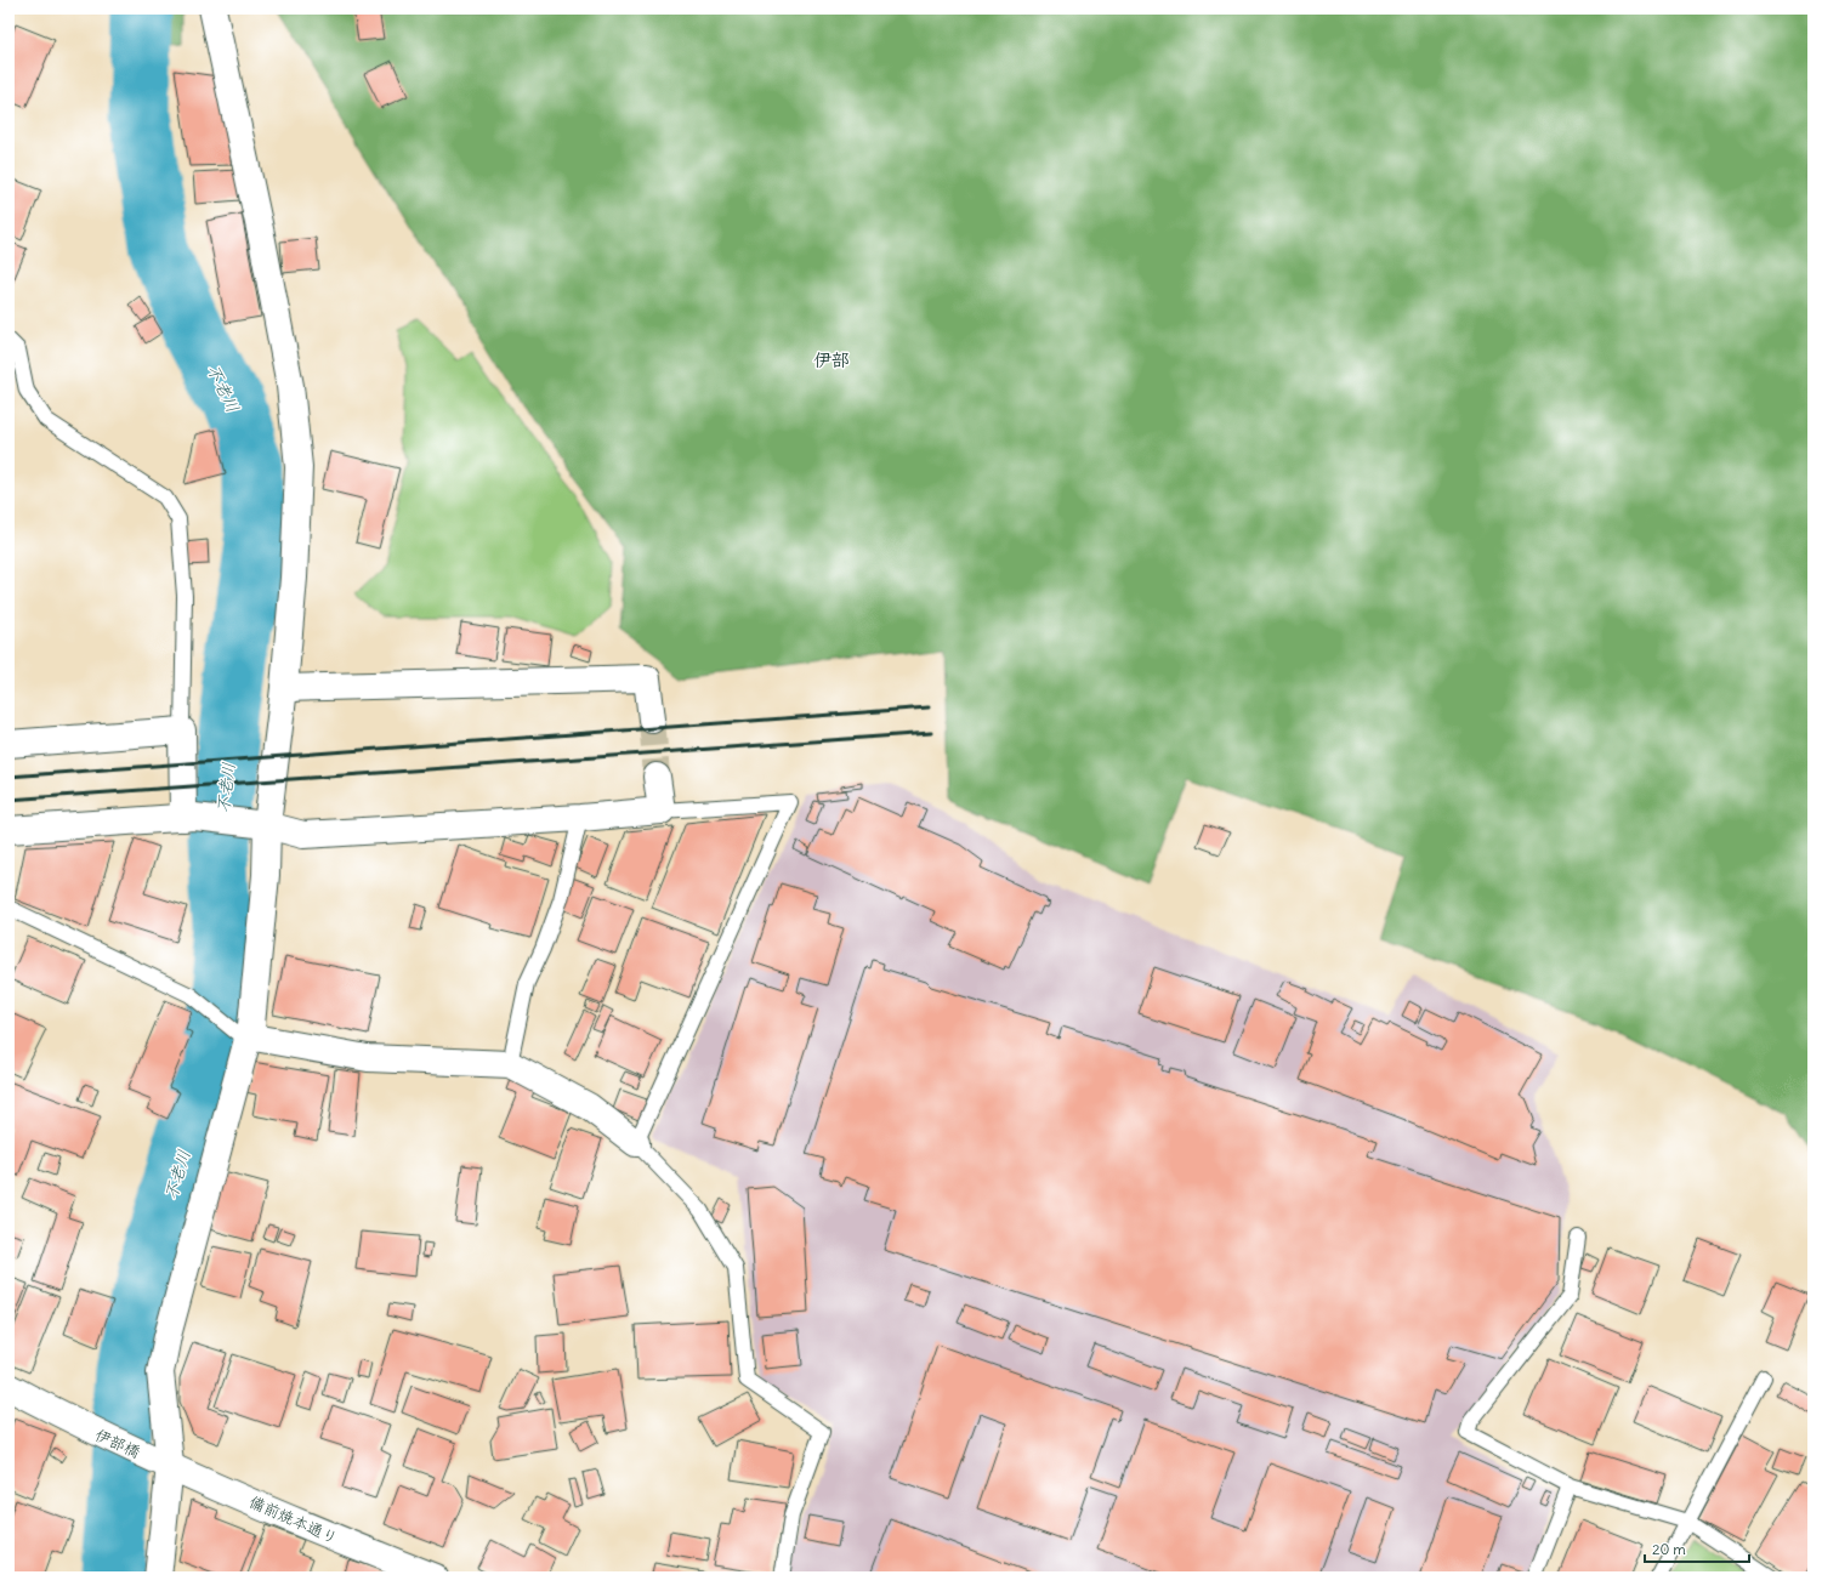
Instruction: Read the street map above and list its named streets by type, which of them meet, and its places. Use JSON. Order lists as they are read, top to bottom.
{
  "streets": {
    "street": ["伊部橋", "備前焼本通り"]
  },
  "crossings": [
    ["伊部橋", "備前焼本通り"]
  ],
  "districts": ["伊部"],
  "water": ["不老川"],
  "scale_bar": "20 m"
}
